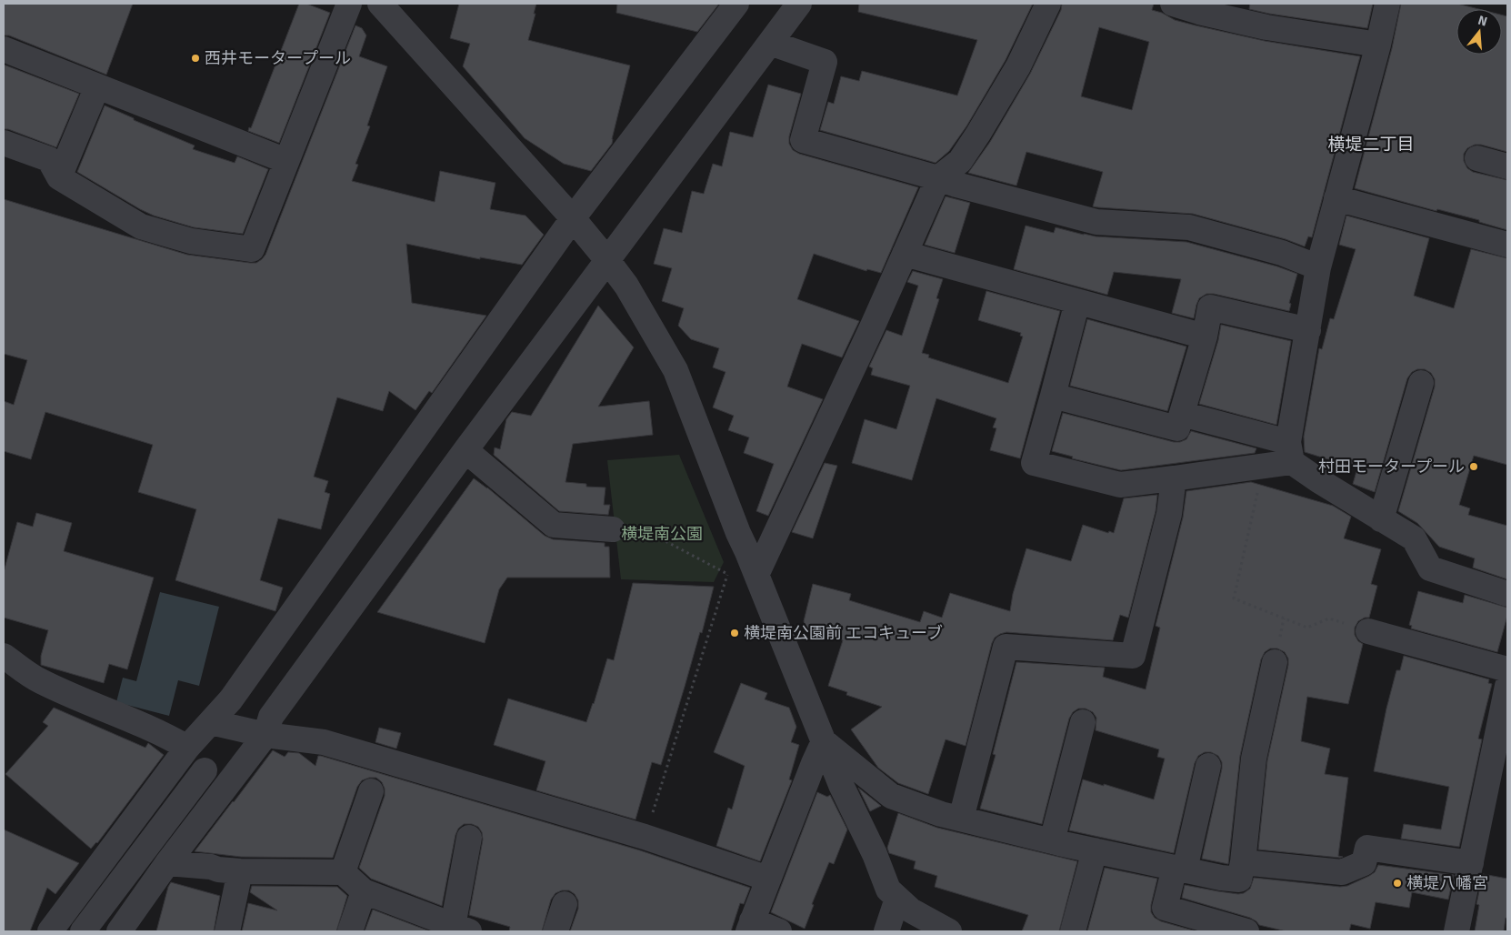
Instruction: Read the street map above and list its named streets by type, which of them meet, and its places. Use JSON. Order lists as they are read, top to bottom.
{
  "districts": ["横堤二丁目"],
  "parks": ["横堤南公園"],
  "places": [
    "西井モータープール",
    "村田モータープール",
    "横堤南公園前 エコキューブ",
    "横堤八幡宮"
  ],
  "north": "top"
}
